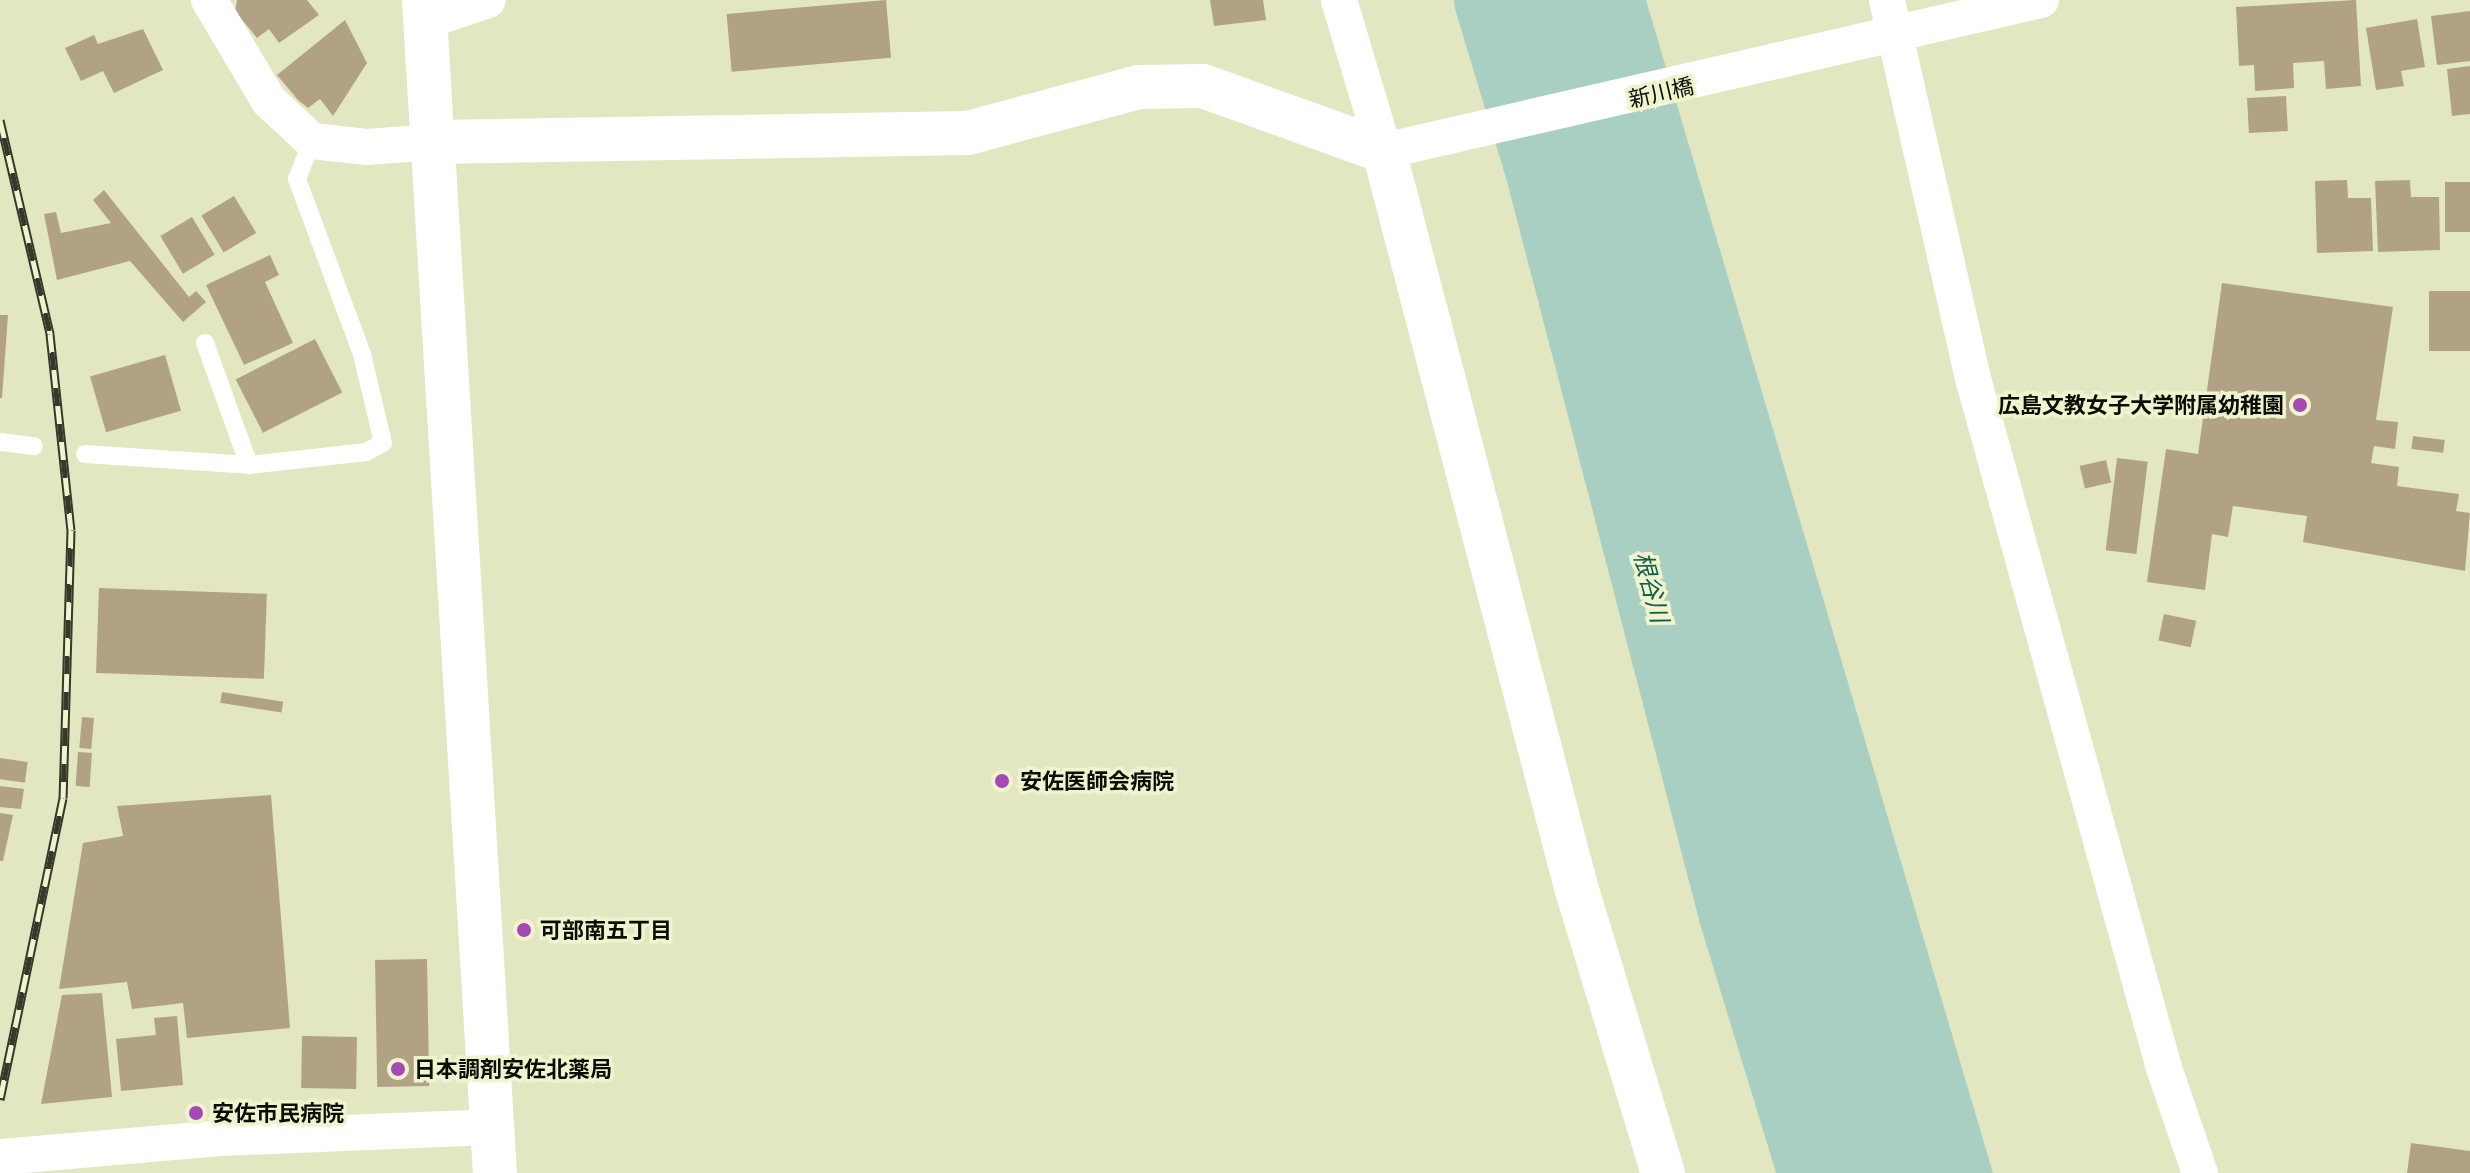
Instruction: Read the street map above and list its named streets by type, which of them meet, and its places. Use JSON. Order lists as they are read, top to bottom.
{
  "streets": {
    "street": ["新川橋"]
  },
  "water": ["根谷川"],
  "places": [
    "広島文教女子大学附属幼稚園",
    "安佐医師会病院",
    "可部南五丁目",
    "日本調剤安佐北薬局",
    "安佐市民病院"
  ]
}
